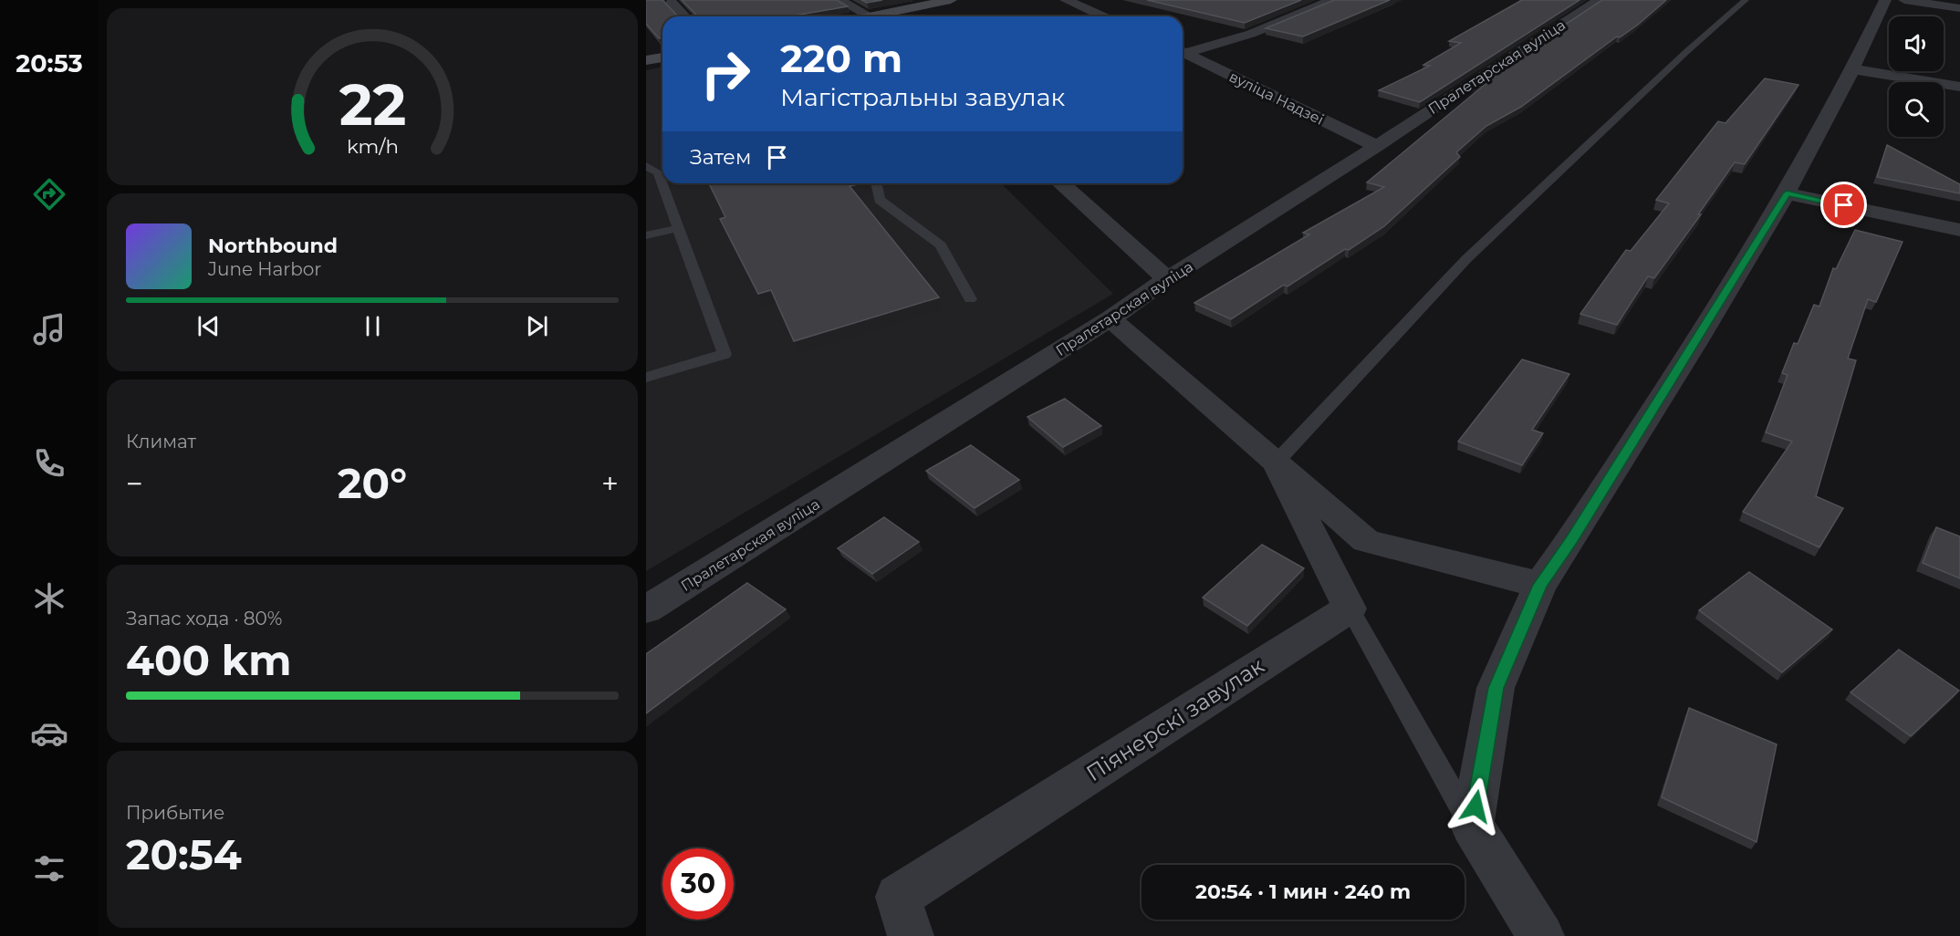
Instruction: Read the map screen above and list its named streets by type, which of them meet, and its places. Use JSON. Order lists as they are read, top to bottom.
{
  "streets": {
    "street": ["Пралетарская вуліца", "вуліца Надзеі", "Піянерскі завулак"]
  },
  "crossings": [
    ["Пралетарская вуліца", "вуліца Надзеі"]
  ],
  "page": {
    "tabs": "20:53",
    "turn": ["220 m", "Магістральны завулак"],
    "then": "Затем",
    "song": ["Northbound", "June Harbor"],
    "tile": [
      "Климат",
      ["Запас хода · 80%", "400 km"],
      ["Прибытие", "20:54"]
    ],
    "heat": ["−", "20°", "+"],
    "limit": "30",
    "trip": "20:54 · 1 мин · 240 m",
    "gauge": ["22", "km/h"]
  }
}
